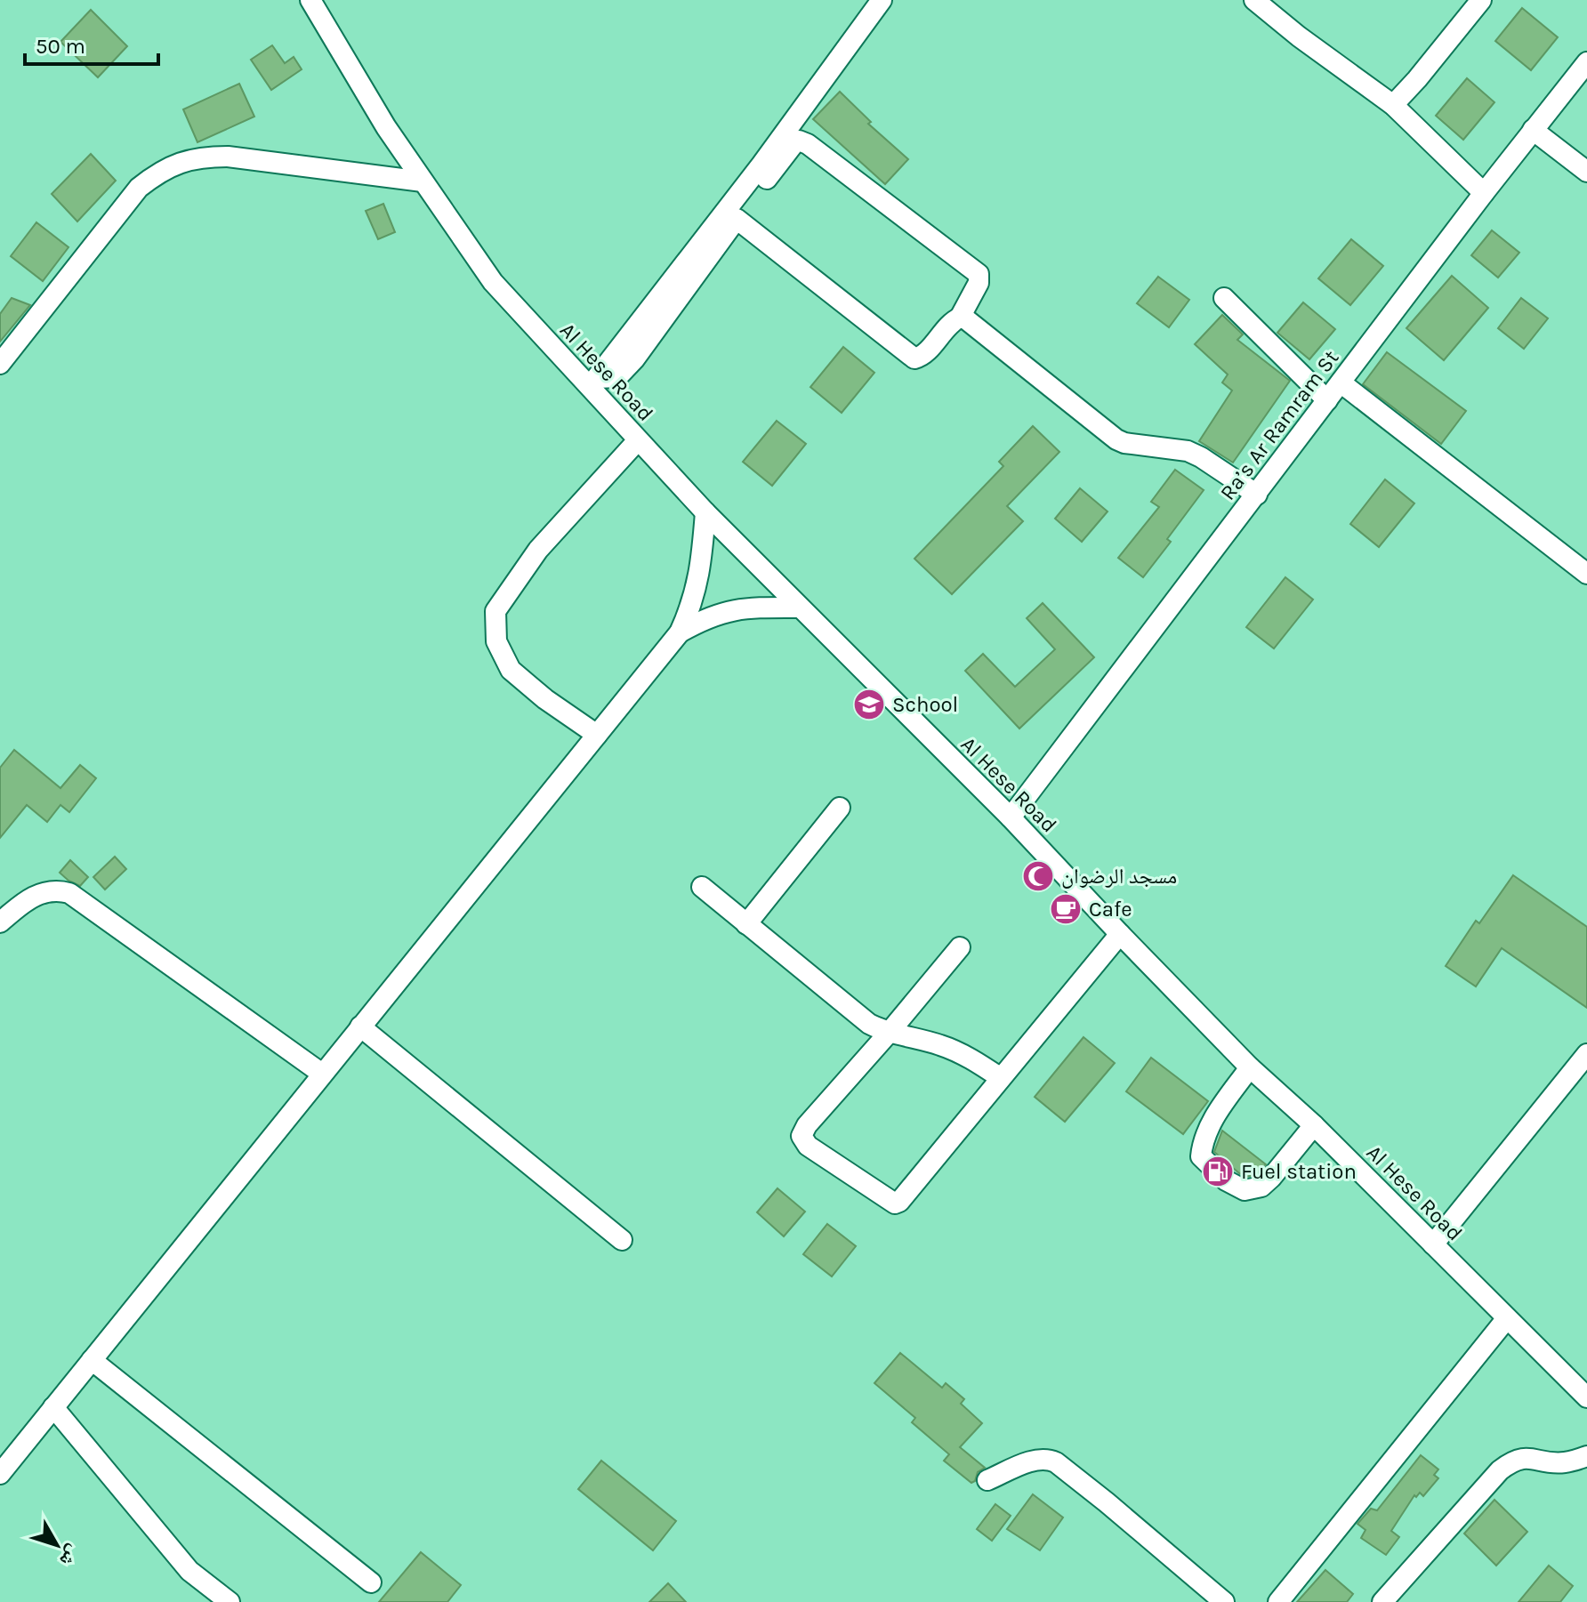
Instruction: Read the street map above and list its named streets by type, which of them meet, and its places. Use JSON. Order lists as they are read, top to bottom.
{
  "streets": {
    "street": ["Al Hese Road", "Ra’s Ar Ramram St"]
  },
  "crossings": [
    ["Al Hese Road", "Ra’s Ar Ramram St"]
  ],
  "places": {
    "school or university": ["School"],
    "mosque": ["مسجد الرضوان"],
    "cafe": ["Cafe"],
    "fuel station": ["Fuel station"]
  },
  "scale_bar": "50 m",
  "north": "bottom right"
}
